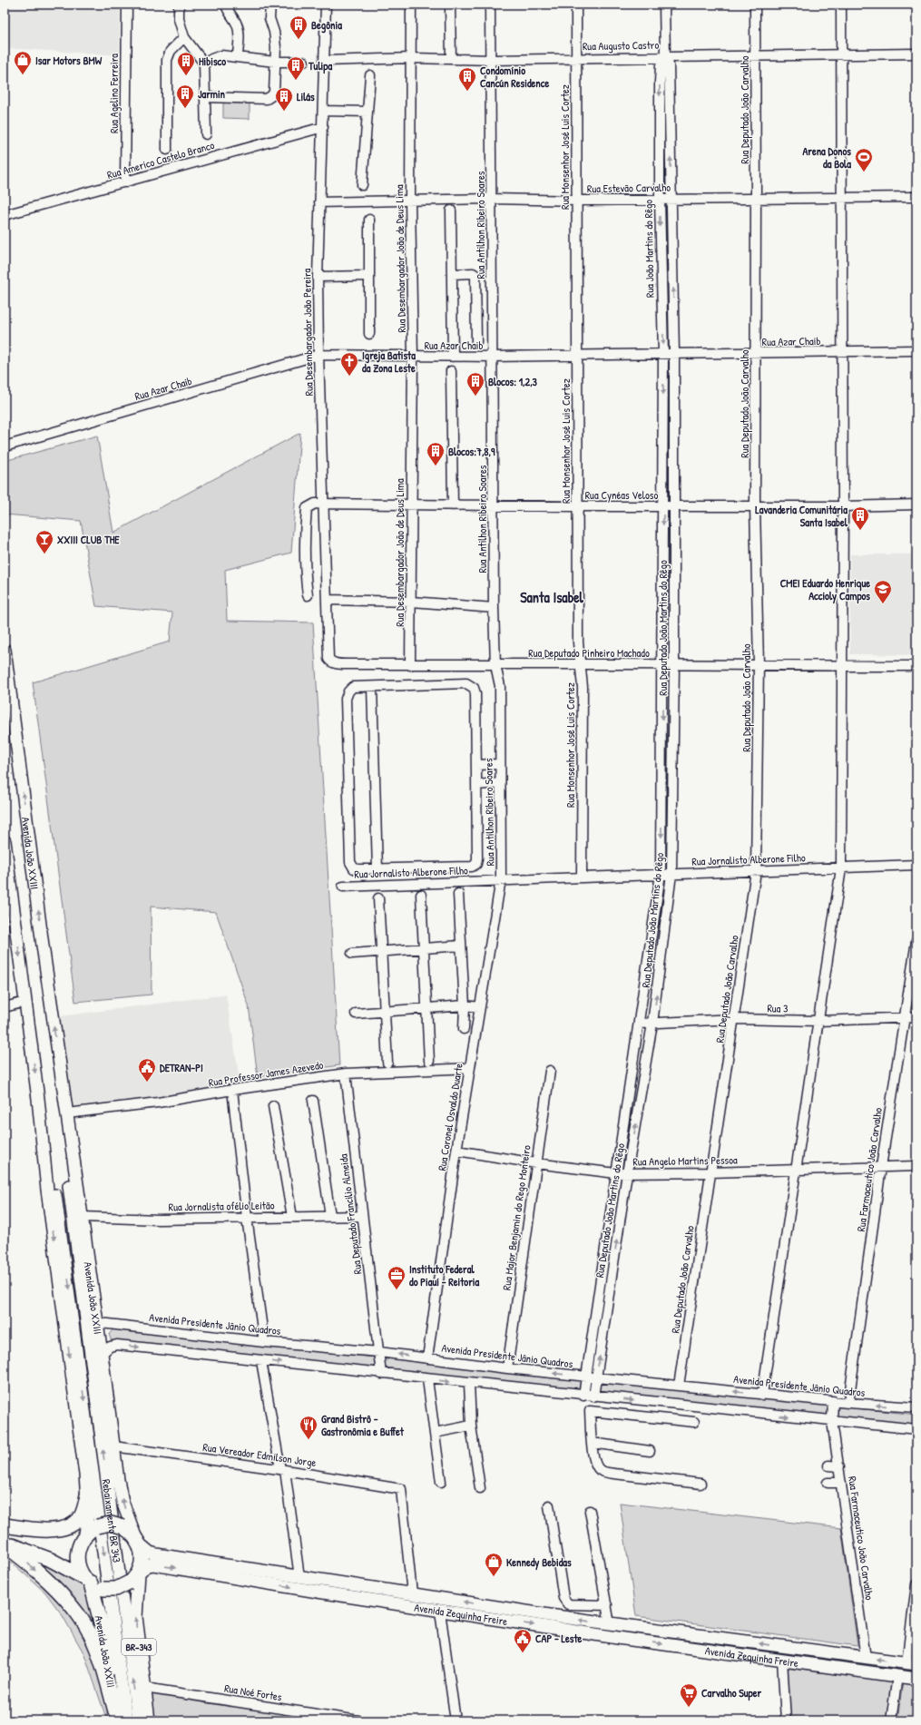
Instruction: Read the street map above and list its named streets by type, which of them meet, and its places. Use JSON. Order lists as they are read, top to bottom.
{
  "streets": {
    "highway": ["Avenida João XXIII", "BR-343"],
    "main road": ["Rebaixamento BR 343", "Avenida Zequinha Freire"],
    "street": [
      "Rua Augusto Castro",
      "Rua Agelino Ferreira",
      "Rua Deputado João Carvalho",
      "Rua Monsenhor José Luis Cortez",
      "Rua Americo Castelo Branco",
      "Rua Estevão Carvalho",
      "Rua Antilhon Ribeiro Soares",
      "Rua João Martins do Rêgo",
      "Rua Desembargador João de Deus Lima",
      "Rua Desembargador João Pereira",
      "Rua Azar Chaib",
      "Rua Cynéas Veloso",
      "Rua Deputado João Martins do Rêgo",
      "Rua Deputado Pinheiro Machado",
      "Rua Jornalisto Alberone Filho",
      "Rua 3",
      "Rua Professor James Azevedo",
      "Rua Coronel Osvaldo Duarte",
      "Rua Angelo Martins Pessoa",
      "Rua Farmaceutico João Carvalho",
      "Rua Jornalista ofélio Leitão",
      "Rua Deputado Francilio Almeida",
      "Rua Major Benjamin do Rego Monteiro",
      "Avenida Presidente Jânio Quadros",
      "Rua Vereador Edmilson Jorge",
      "Rua Noé Fortes"
    ]
  },
  "crossings": [
    ["Rua Augusto Castro", "Rua Deputado João Carvalho"],
    ["Rua Augusto Castro", "Rua Monsenhor José Luis Cortez"],
    ["Rua Augusto Castro", "Rua Antilhon Ribeiro Soares"],
    ["Rua Augusto Castro", "Rua João Martins do Rêgo"],
    ["Rua Augusto Castro", "Rua Desembargador João de Deus Lima"],
    ["Rua Augusto Castro", "Rua Desembargador João Pereira"],
    ["Rua Agelino Ferreira", "Rua Americo Castelo Branco"],
    ["Rua Deputado João Carvalho", "Rua Estevão Carvalho"],
    ["Rua Deputado João Carvalho", "Rua Azar Chaib"],
    ["Rua Deputado João Carvalho", "Rua Cynéas Veloso"],
    ["Rua Deputado João Carvalho", "Rua Deputado Pinheiro Machado"],
    ["Rua Deputado João Carvalho", "Rua Jornalisto Alberone Filho"],
    ["Rua Deputado João Carvalho", "Rua 3"],
    ["Rua Deputado João Carvalho", "Rua Angelo Martins Pessoa"],
    ["Rua Deputado João Carvalho", "Avenida Presidente Jânio Quadros"],
    ["Rua Monsenhor José Luis Cortez", "Rua Estevão Carvalho"],
    ["Rua Monsenhor José Luis Cortez", "Rua Azar Chaib"],
    ["Rua Monsenhor José Luis Cortez", "Rua Cynéas Veloso"],
    ["Rua Monsenhor José Luis Cortez", "Rua Deputado Pinheiro Machado"],
    ["Rua Monsenhor José Luis Cortez", "Rua Jornalisto Alberone Filho"],
    ["Rua Americo Castelo Branco", "Rua Desembargador João Pereira"],
    ["Rua Estevão Carvalho", "Rua Antilhon Ribeiro Soares"],
    ["Rua Estevão Carvalho", "Rua João Martins do Rêgo"],
    ["Rua Estevão Carvalho", "Rua Desembargador João de Deus Lima"],
    ["Rua Estevão Carvalho", "Rua Desembargador João Pereira"],
    ["Rua Antilhon Ribeiro Soares", "Rua Azar Chaib"],
    ["Rua Antilhon Ribeiro Soares", "Rua Cynéas Veloso"],
    ["Rua Antilhon Ribeiro Soares", "Rua Deputado Pinheiro Machado"],
    ["Rua Antilhon Ribeiro Soares", "Rua Jornalisto Alberone Filho"],
    ["Rua Antilhon Ribeiro Soares", "Rua Coronel Osvaldo Duarte"],
    ["Rua João Martins do Rêgo", "Rua Azar Chaib"],
    ["Rua João Martins do Rêgo", "Rua Deputado João Martins do Rêgo"],
    ["Rua Desembargador João de Deus Lima", "Rua Azar Chaib"],
    ["Rua Desembargador João de Deus Lima", "Rua Cynéas Veloso"],
    ["Rua Desembargador João de Deus Lima", "Rua Deputado Pinheiro Machado"],
    ["Rua Desembargador João Pereira", "Rua Azar Chaib"],
    ["Rua Desembargador João Pereira", "Rua Cynéas Veloso"],
    ["Rua Desembargador João Pereira", "Rua Deputado Pinheiro Machado"],
    ["Rua Azar Chaib", "Rua Deputado João Martins do Rêgo"],
    ["Rua Cynéas Veloso", "Rua Deputado João Martins do Rêgo"],
    ["Rua Deputado João Martins do Rêgo", "Rua Deputado Pinheiro Machado"],
    ["Rua Deputado João Martins do Rêgo", "Rua Jornalisto Alberone Filho"],
    ["Rua Deputado João Martins do Rêgo", "Rua 3"],
    ["Rua Deputado João Martins do Rêgo", "Rua Angelo Martins Pessoa"],
    ["Rua Deputado João Martins do Rêgo", "Avenida Presidente Jânio Quadros"],
    ["Avenida João XXIII", "Rua Professor James Azevedo"],
    ["Avenida João XXIII", "Rua Jornalista ofélio Leitão"],
    ["Avenida João XXIII", "Avenida Presidente Jânio Quadros"],
    ["Avenida João XXIII", "Rua Vereador Edmilson Jorge"],
    ["Avenida João XXIII", "Rebaixamento BR 343"],
    ["Avenida João XXIII", "Avenida Zequinha Freire"],
    ["Avenida João XXIII", "BR-343"],
    ["Rua Jornalisto Alberone Filho", "Rua Coronel Osvaldo Duarte"],
    ["Rua 3", "Rua Farmaceutico João Carvalho"],
    ["Rua Professor James Azevedo", "Rua Coronel Osvaldo Duarte"],
    ["Rua Professor James Azevedo", "Rua Deputado Francilio Almeida"],
    ["Rua Coronel Osvaldo Duarte", "Rua Angelo Martins Pessoa"],
    ["Rua Coronel Osvaldo Duarte", "Avenida Presidente Jânio Quadros"],
    ["Rua Angelo Martins Pessoa", "Rua Farmaceutico João Carvalho"],
    ["Rua Angelo Martins Pessoa", "Rua Major Benjamin do Rego Monteiro"],
    ["Rua Farmaceutico João Carvalho", "Avenida Presidente Jânio Quadros"],
    ["Rua Farmaceutico João Carvalho", "Avenida Zequinha Freire"],
    ["Rua Jornalista ofélio Leitão", "Rua Deputado Francilio Almeida"],
    ["Rua Deputado Francilio Almeida", "Avenida Presidente Jânio Quadros"],
    ["Rua Major Benjamin do Rego Monteiro", "Avenida Presidente Jânio Quadros"],
    ["Avenida Presidente Jânio Quadros", "Rebaixamento BR 343"],
    ["Rua Vereador Edmilson Jorge", "Avenida Zequinha Freire"],
    ["Avenida Zequinha Freire", "BR-343"],
    ["BR-343", "Rua Noé Fortes"]
  ],
  "districts": ["Santa Isabel"],
  "places": {
    "building": [
      "Begônia",
      "Hibisco",
      "Tulipa",
      "Condomínio Cancún Residence",
      "Jarmin",
      "Lilás",
      "Blocos: 1,2,3",
      "Blocos:7,8,9",
      "Lavanderia Comunitária Santa Isabel"
    ],
    "shop": ["Isar Motors BMW", "Kennedy Bebidas"],
    "sports": ["Arena Donos da Bola"],
    "church": ["Igreja Batista da Zona Leste"],
    "bar": ["XXIII CLUB THE"],
    "school or university": ["CMEI Eduardo Henrique Accioly Campos"],
    "public building": ["DETRAN-PI", "CAP - Leste"],
    "office": ["Instituto Federal do Piauí - Reitoria"],
    "restaurant": ["Grand Bistrô - Gastronômia e Buffet"],
    "supermarket": ["Carvalho Super"]
  }
}
